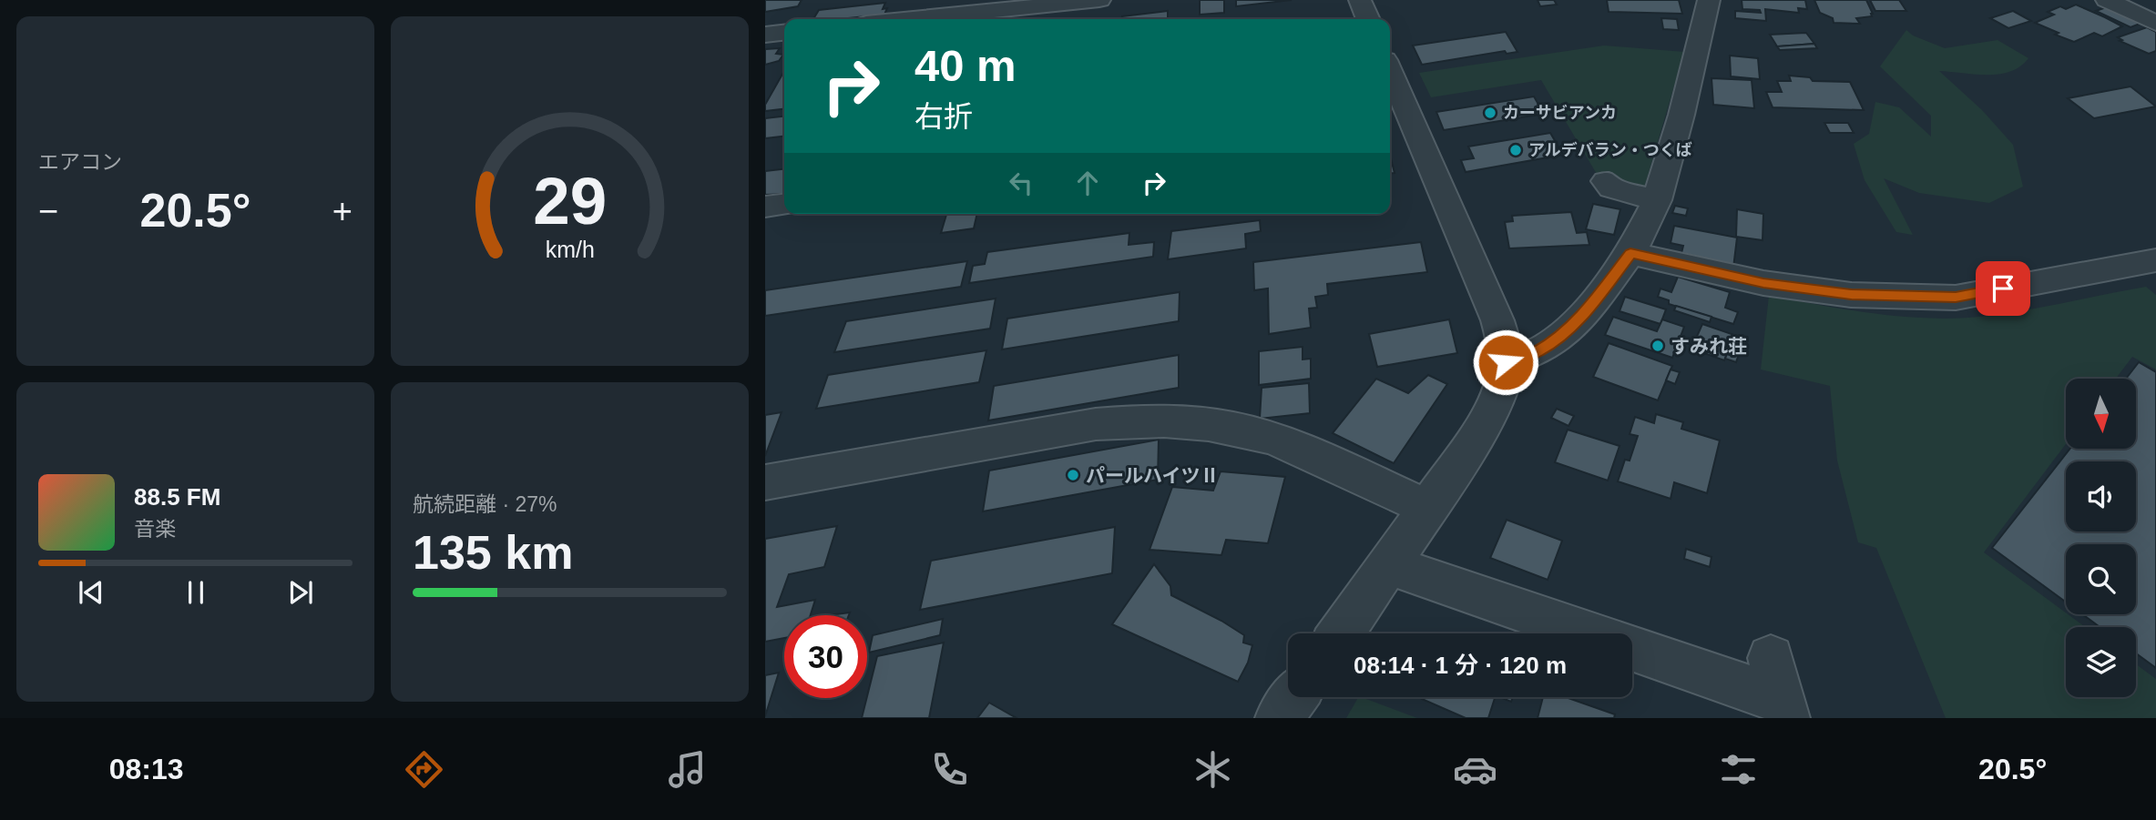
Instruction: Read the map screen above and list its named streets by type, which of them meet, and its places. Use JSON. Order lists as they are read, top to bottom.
{
  "places": [
    "カーサビアンカ",
    "アルデバラン・つくば",
    "すみれ荘",
    "パールハイツⅡ"
  ],
  "north": "bottom",
  "page": {
    "tile": [
      "エアコン",
      ["航続距離 · 27%", "135 km"]
    ],
    "turn": ["40 m", "右折"],
    "heat": ["−", "20.5°", "+"],
    "song": ["88.5 FM", "音楽"],
    "limit": "30",
    "trip": "08:14 · 1 分 · 120 m",
    "tabs": ["08:13", "20.5°"],
    "gauge": ["29", "km/h"]
  }
}
